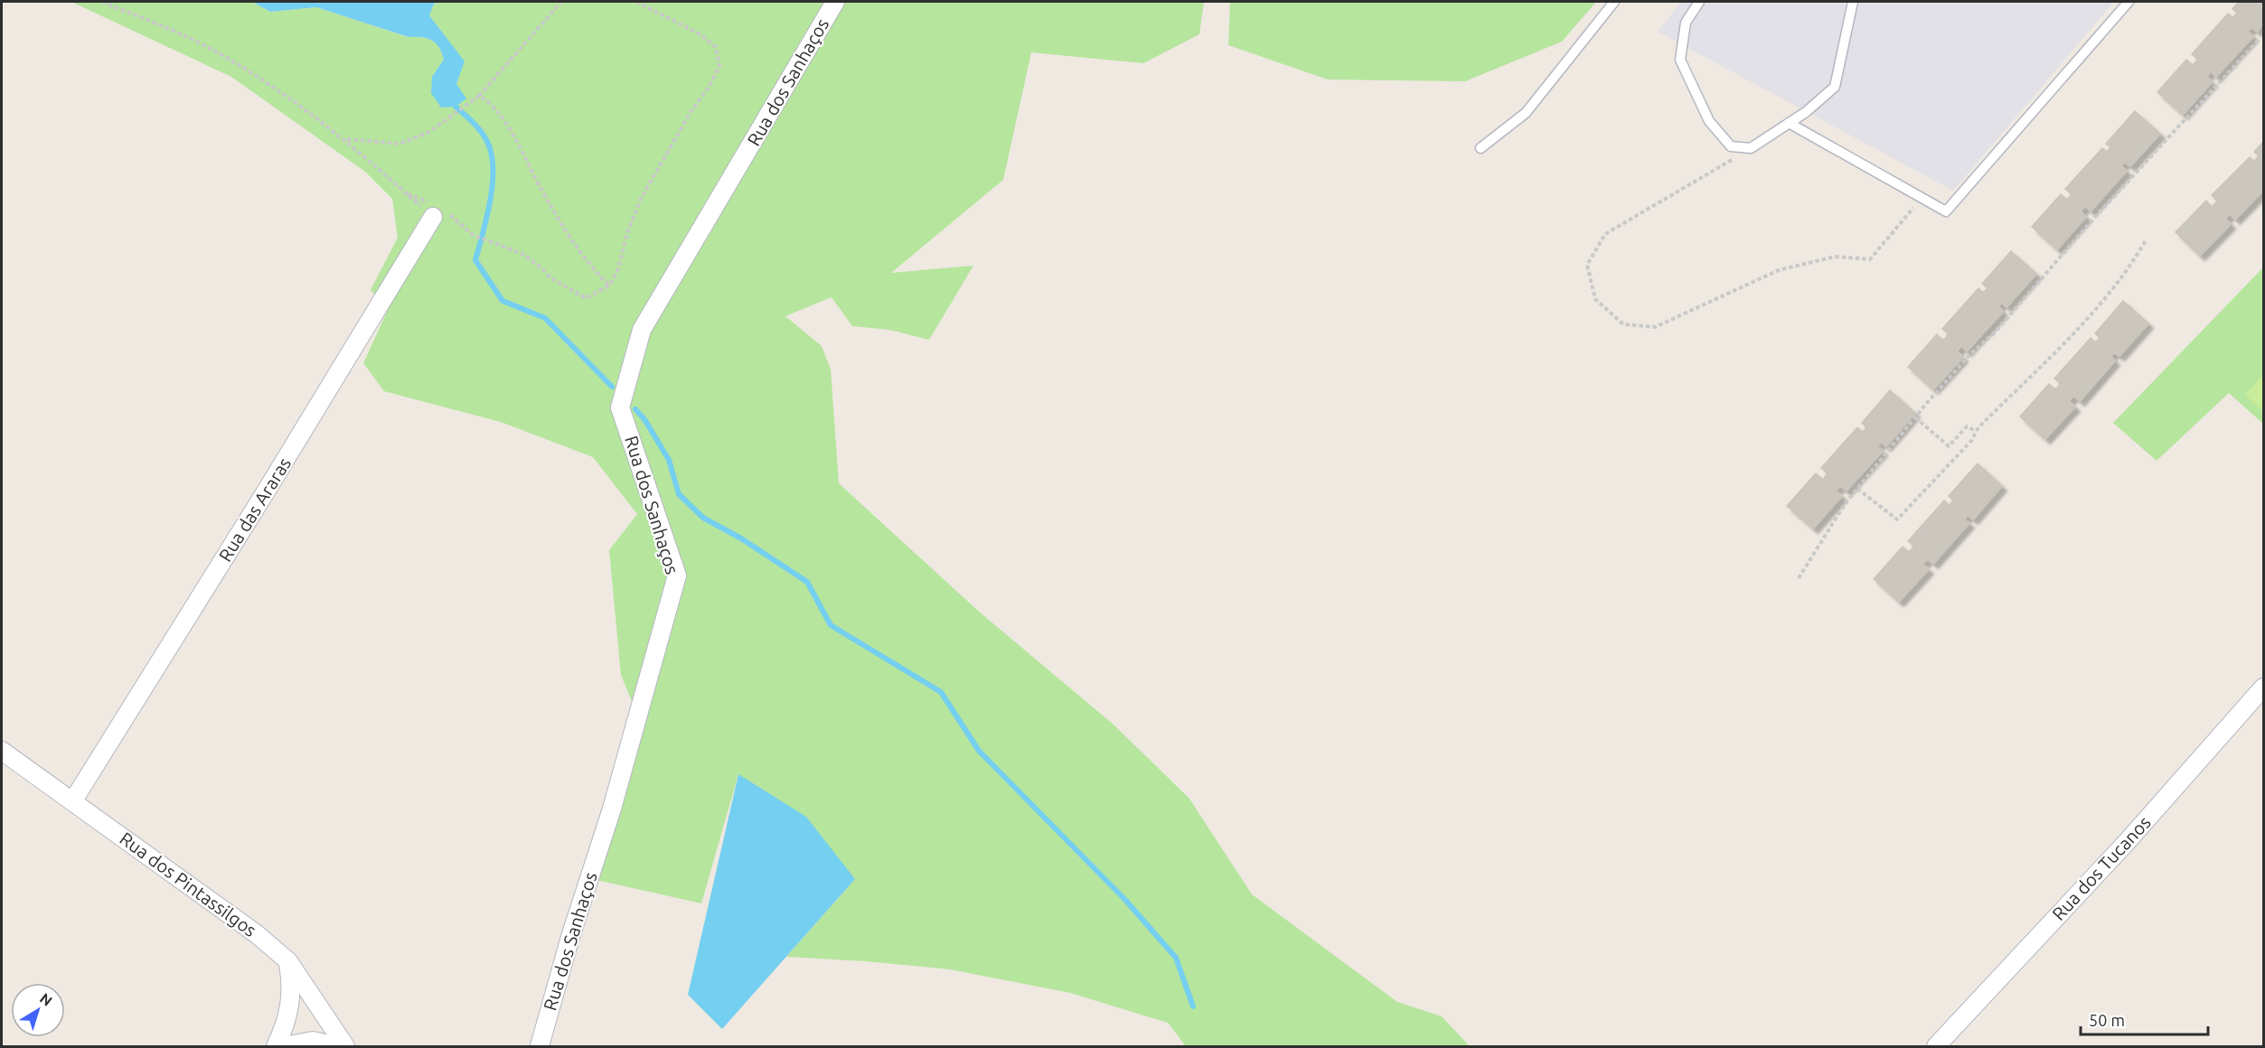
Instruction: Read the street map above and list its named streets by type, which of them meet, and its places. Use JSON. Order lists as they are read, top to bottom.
{
  "streets": {
    "street": [
      "Rua dos Sanhaços",
      "Rua das Araras",
      "Rua dos Tucanos",
      "Rua dos Pintassilgos"
    ]
  },
  "crossings": [
    ["Rua das Araras", "Rua dos Pintassilgos"]
  ],
  "scale_bar": "50 m",
  "north": "top right"
}
